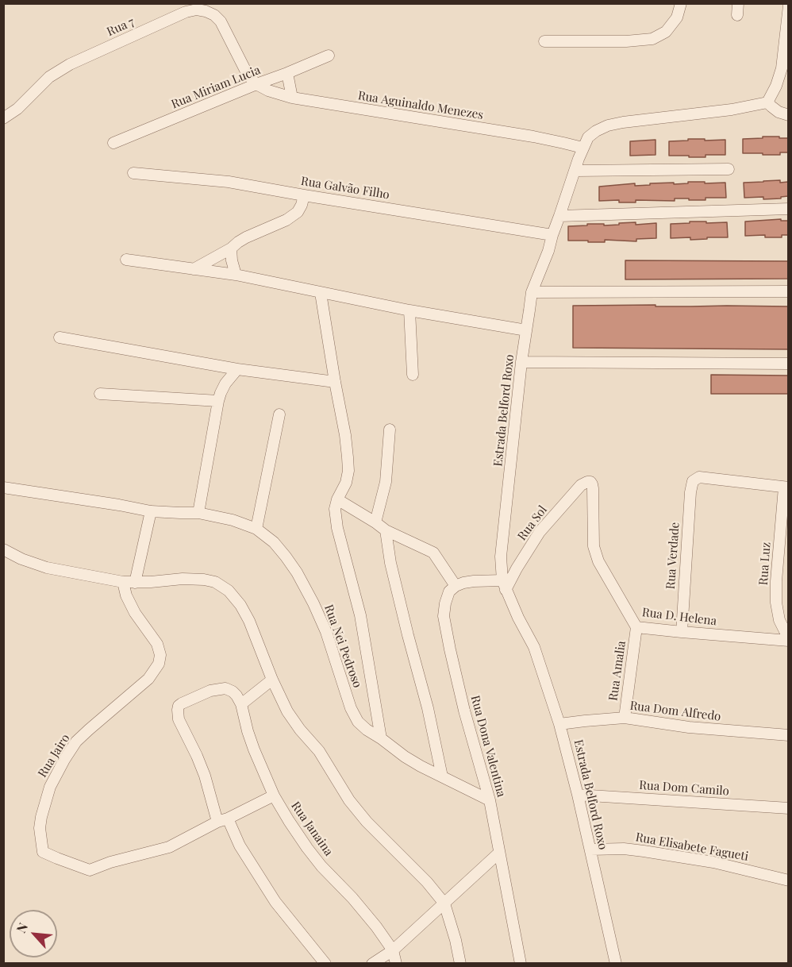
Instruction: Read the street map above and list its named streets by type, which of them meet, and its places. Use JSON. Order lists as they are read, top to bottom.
{
  "streets": {
    "street": [
      "Rua 7",
      "Rua Miriam Lucia",
      "Rua Aguinaldo Menezes",
      "Rua Galvão Filho",
      "Estrada Belford Roxo",
      "Rua Sol",
      "Rua Verdade",
      "Rua Luz",
      "Rua D. Helena",
      "Rua Nei Pedroso",
      "Rua Amalia",
      "Rua Dom Alfredo",
      "Rua Dona Valentina",
      "Rua Jairo",
      "Rua Dom Camilo",
      "Rua Janaina",
      "Rua Elisabete Fagueti"
    ]
  },
  "crossings": [
    ["Rua 7", "Rua Miriam Lucia"],
    ["Rua 7", "Rua Aguinaldo Menezes"],
    ["Rua Miriam Lucia", "Rua Aguinaldo Menezes"],
    ["Rua Aguinaldo Menezes", "Estrada Belford Roxo"],
    ["Rua Galvão Filho", "Estrada Belford Roxo"],
    ["Estrada Belford Roxo", "Rua Sol"],
    ["Estrada Belford Roxo", "Rua Dom Alfredo"],
    ["Estrada Belford Roxo", "Rua Dom Camilo"],
    ["Estrada Belford Roxo", "Rua Elisabete Fagueti"],
    ["Rua Sol", "Rua D. Helena"],
    ["Rua Verdade", "Rua Luz"],
    ["Rua Verdade", "Rua D. Helena"],
    ["Rua Luz", "Rua D. Helena"],
    ["Rua D. Helena", "Rua Amalia"],
    ["Rua Nei Pedroso", "Rua Dona Valentina"],
    ["Rua Amalia", "Rua Dom Alfredo"],
    ["Rua Jairo", "Rua Janaina"]
  ],
  "north": "top left"
}
